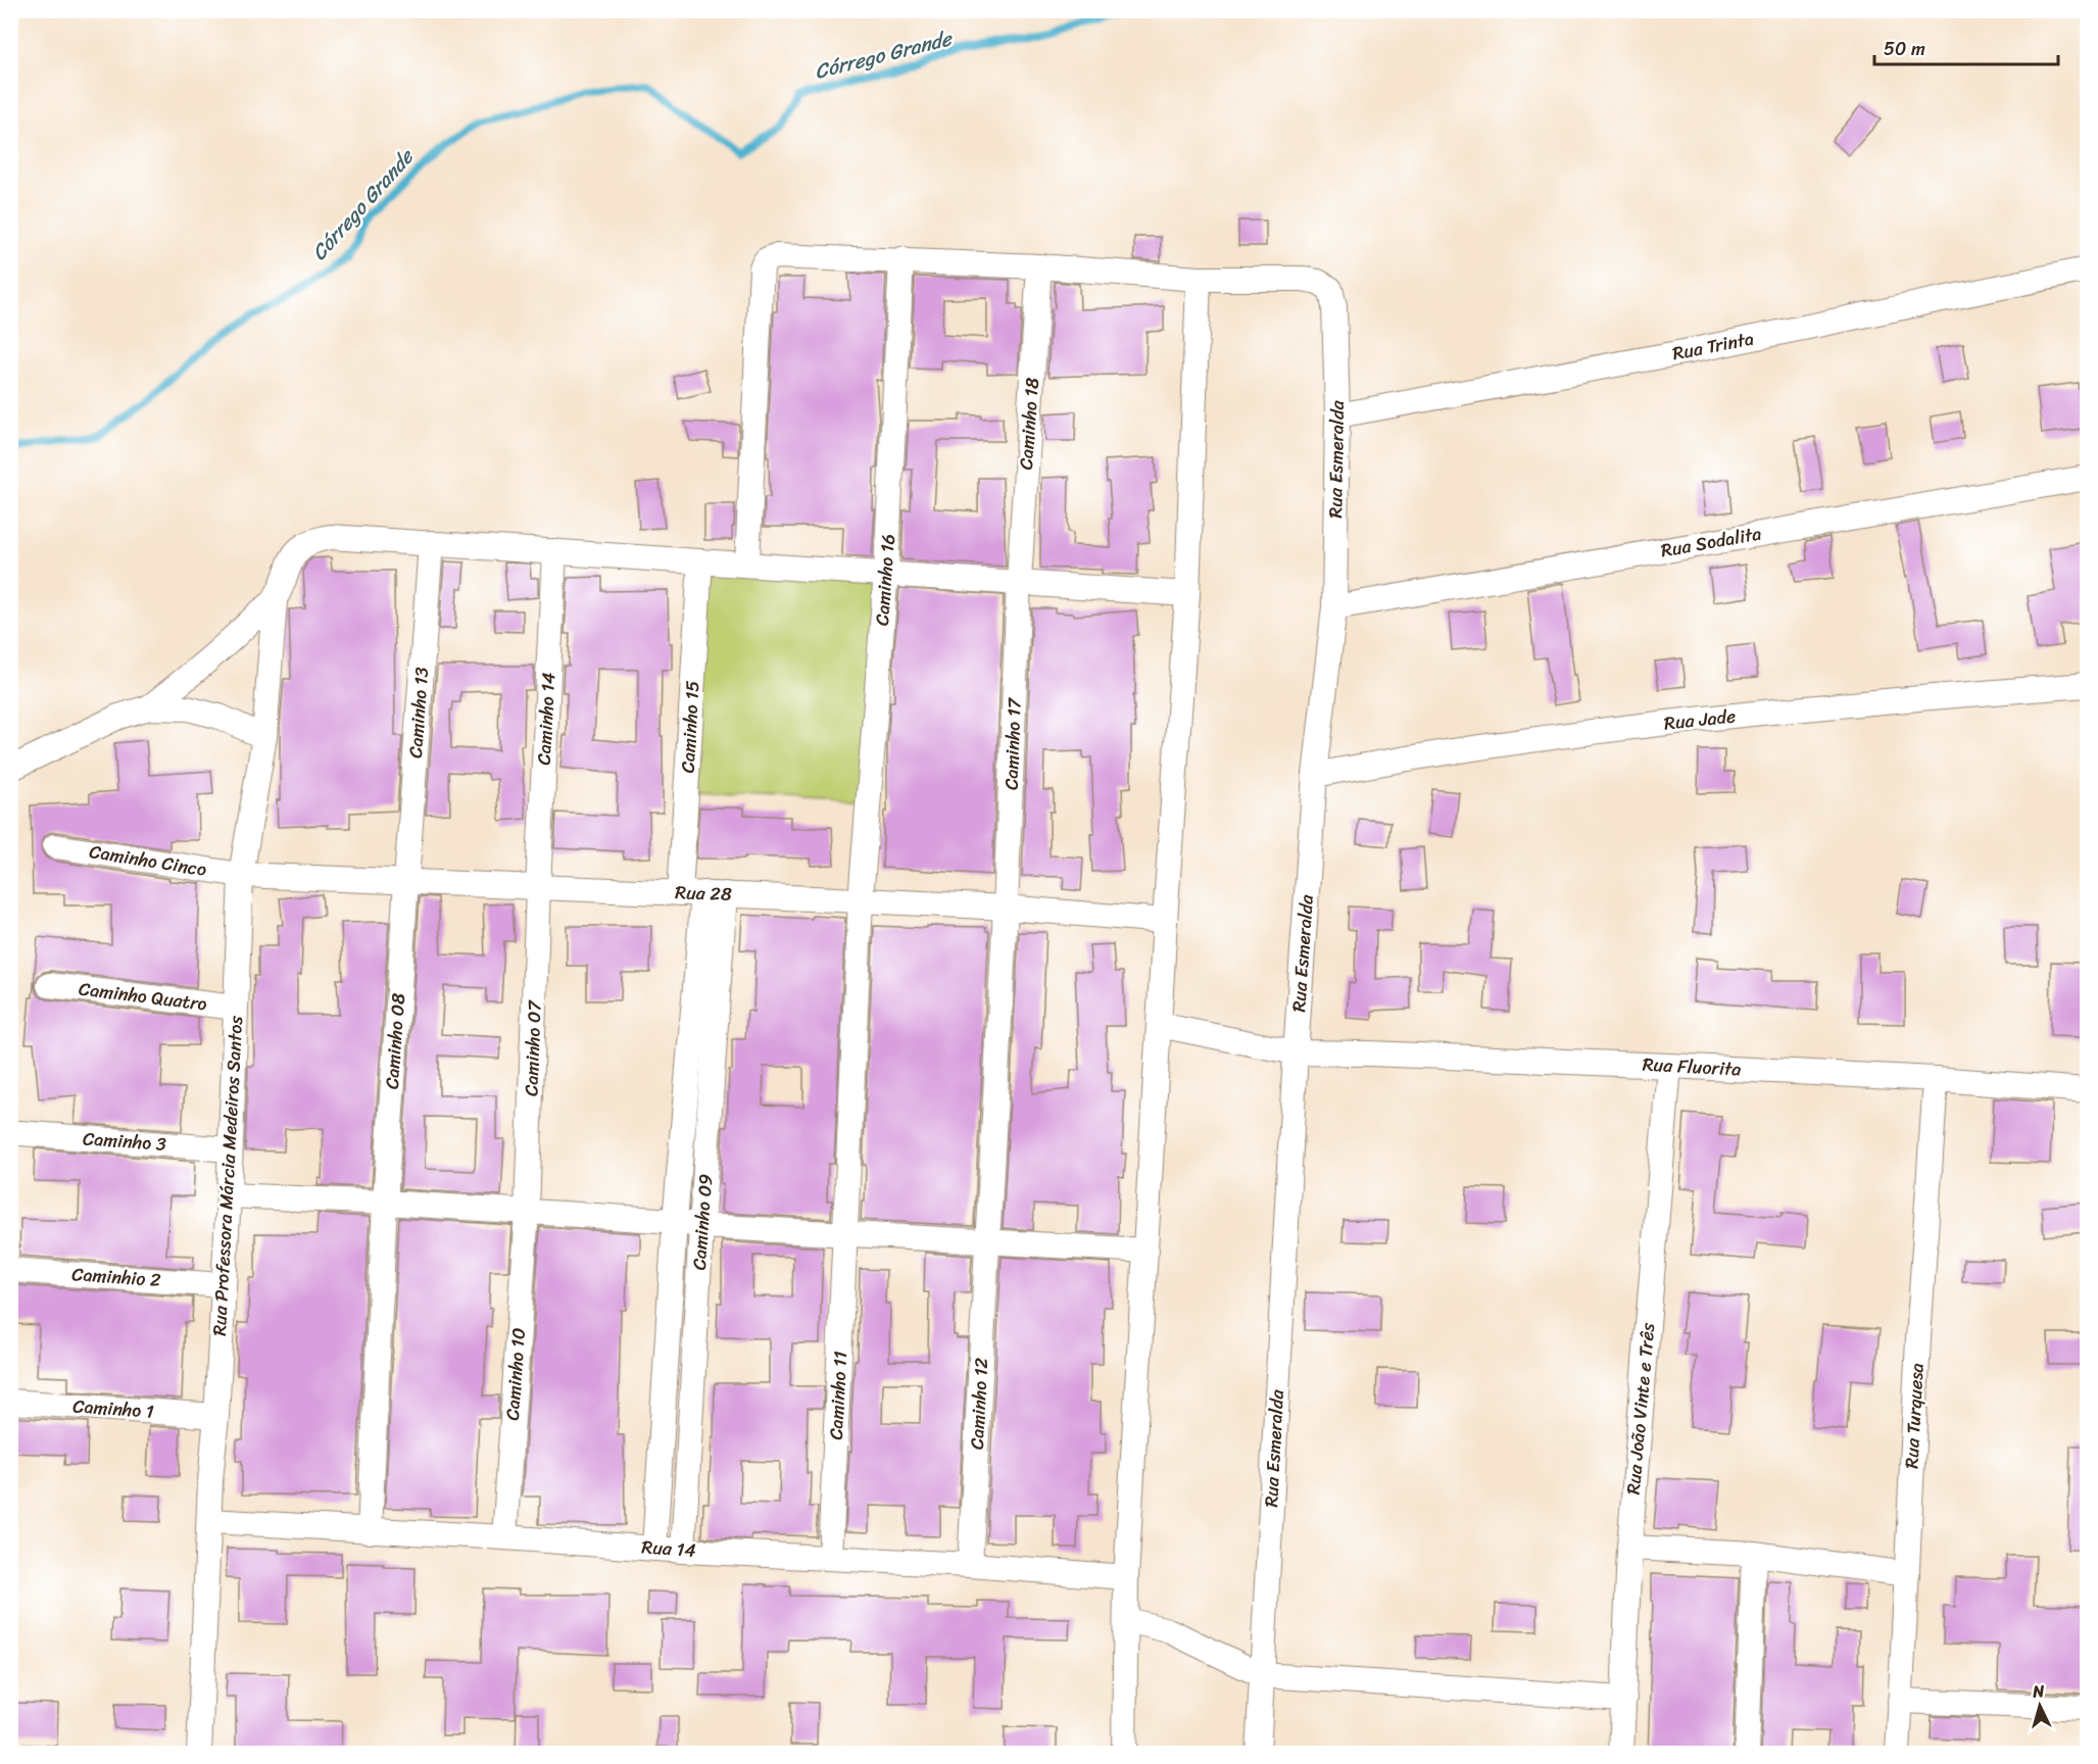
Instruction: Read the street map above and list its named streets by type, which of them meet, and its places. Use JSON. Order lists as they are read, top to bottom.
{
  "streets": {
    "street": [
      "Rua Trinta",
      "Caminho 18",
      "Rua Esmeralda",
      "Rua Sodalita",
      "Caminho 16",
      "Caminho 13",
      "Caminho 14",
      "Rua Jade",
      "Caminho 15",
      "Caminho 17",
      "Caminho Cinco",
      "Rua 28",
      "Caminho Quatro",
      "Caminho 08",
      "Caminho 07",
      "Rua Fluorita",
      "Caminho 3",
      "Rua Professora Márcia Medeiros Santos",
      "Caminho 09",
      "Caminhio 2",
      "Caminho 10",
      "Caminho 11",
      "Caminho 12",
      "Caminho 1",
      "Rua João Vinte e Três",
      "Rua Turquesa",
      "Rua 14"
    ]
  },
  "crossings": [
    ["Rua Trinta", "Rua Esmeralda"],
    ["Caminho 18", "Caminho 17"],
    ["Rua Esmeralda", "Rua Sodalita"],
    ["Rua Esmeralda", "Rua Jade"],
    ["Rua Esmeralda", "Rua Fluorita"],
    ["Caminho 16", "Rua 28"],
    ["Caminho 16", "Caminho 11"],
    ["Caminho 13", "Rua 28"],
    ["Caminho 13", "Caminho 08"],
    ["Caminho 14", "Rua 28"],
    ["Caminho 14", "Caminho 07"],
    ["Caminho 15", "Rua 28"],
    ["Caminho 15", "Caminho 09"],
    ["Caminho 17", "Rua 28"],
    ["Caminho 17", "Caminho 12"],
    ["Caminho Cinco", "Rua 28"],
    ["Caminho Cinco", "Rua Professora Márcia Medeiros Santos"],
    ["Rua 28", "Caminho 08"],
    ["Rua 28", "Caminho 07"],
    ["Rua 28", "Rua Professora Márcia Medeiros Santos"],
    ["Rua 28", "Caminho 09"],
    ["Caminho Quatro", "Rua Professora Márcia Medeiros Santos"],
    ["Caminho 07", "Caminho 10"],
    ["Rua Fluorita", "Rua João Vinte e Três"],
    ["Rua Fluorita", "Rua Turquesa"],
    ["Caminho 3", "Rua Professora Márcia Medeiros Santos"],
    ["Rua Professora Márcia Medeiros Santos", "Caminhio 2"],
    ["Rua Professora Márcia Medeiros Santos", "Caminho 1"],
    ["Rua Professora Márcia Medeiros Santos", "Rua 14"],
    ["Caminho 09", "Rua 14"],
    ["Caminho 10", "Rua 14"],
    ["Caminho 11", "Rua 14"],
    ["Caminho 12", "Rua 14"]
  ],
  "water": ["Córrego Grande"],
  "scale_bar": "50 m",
  "north": "top"
}
